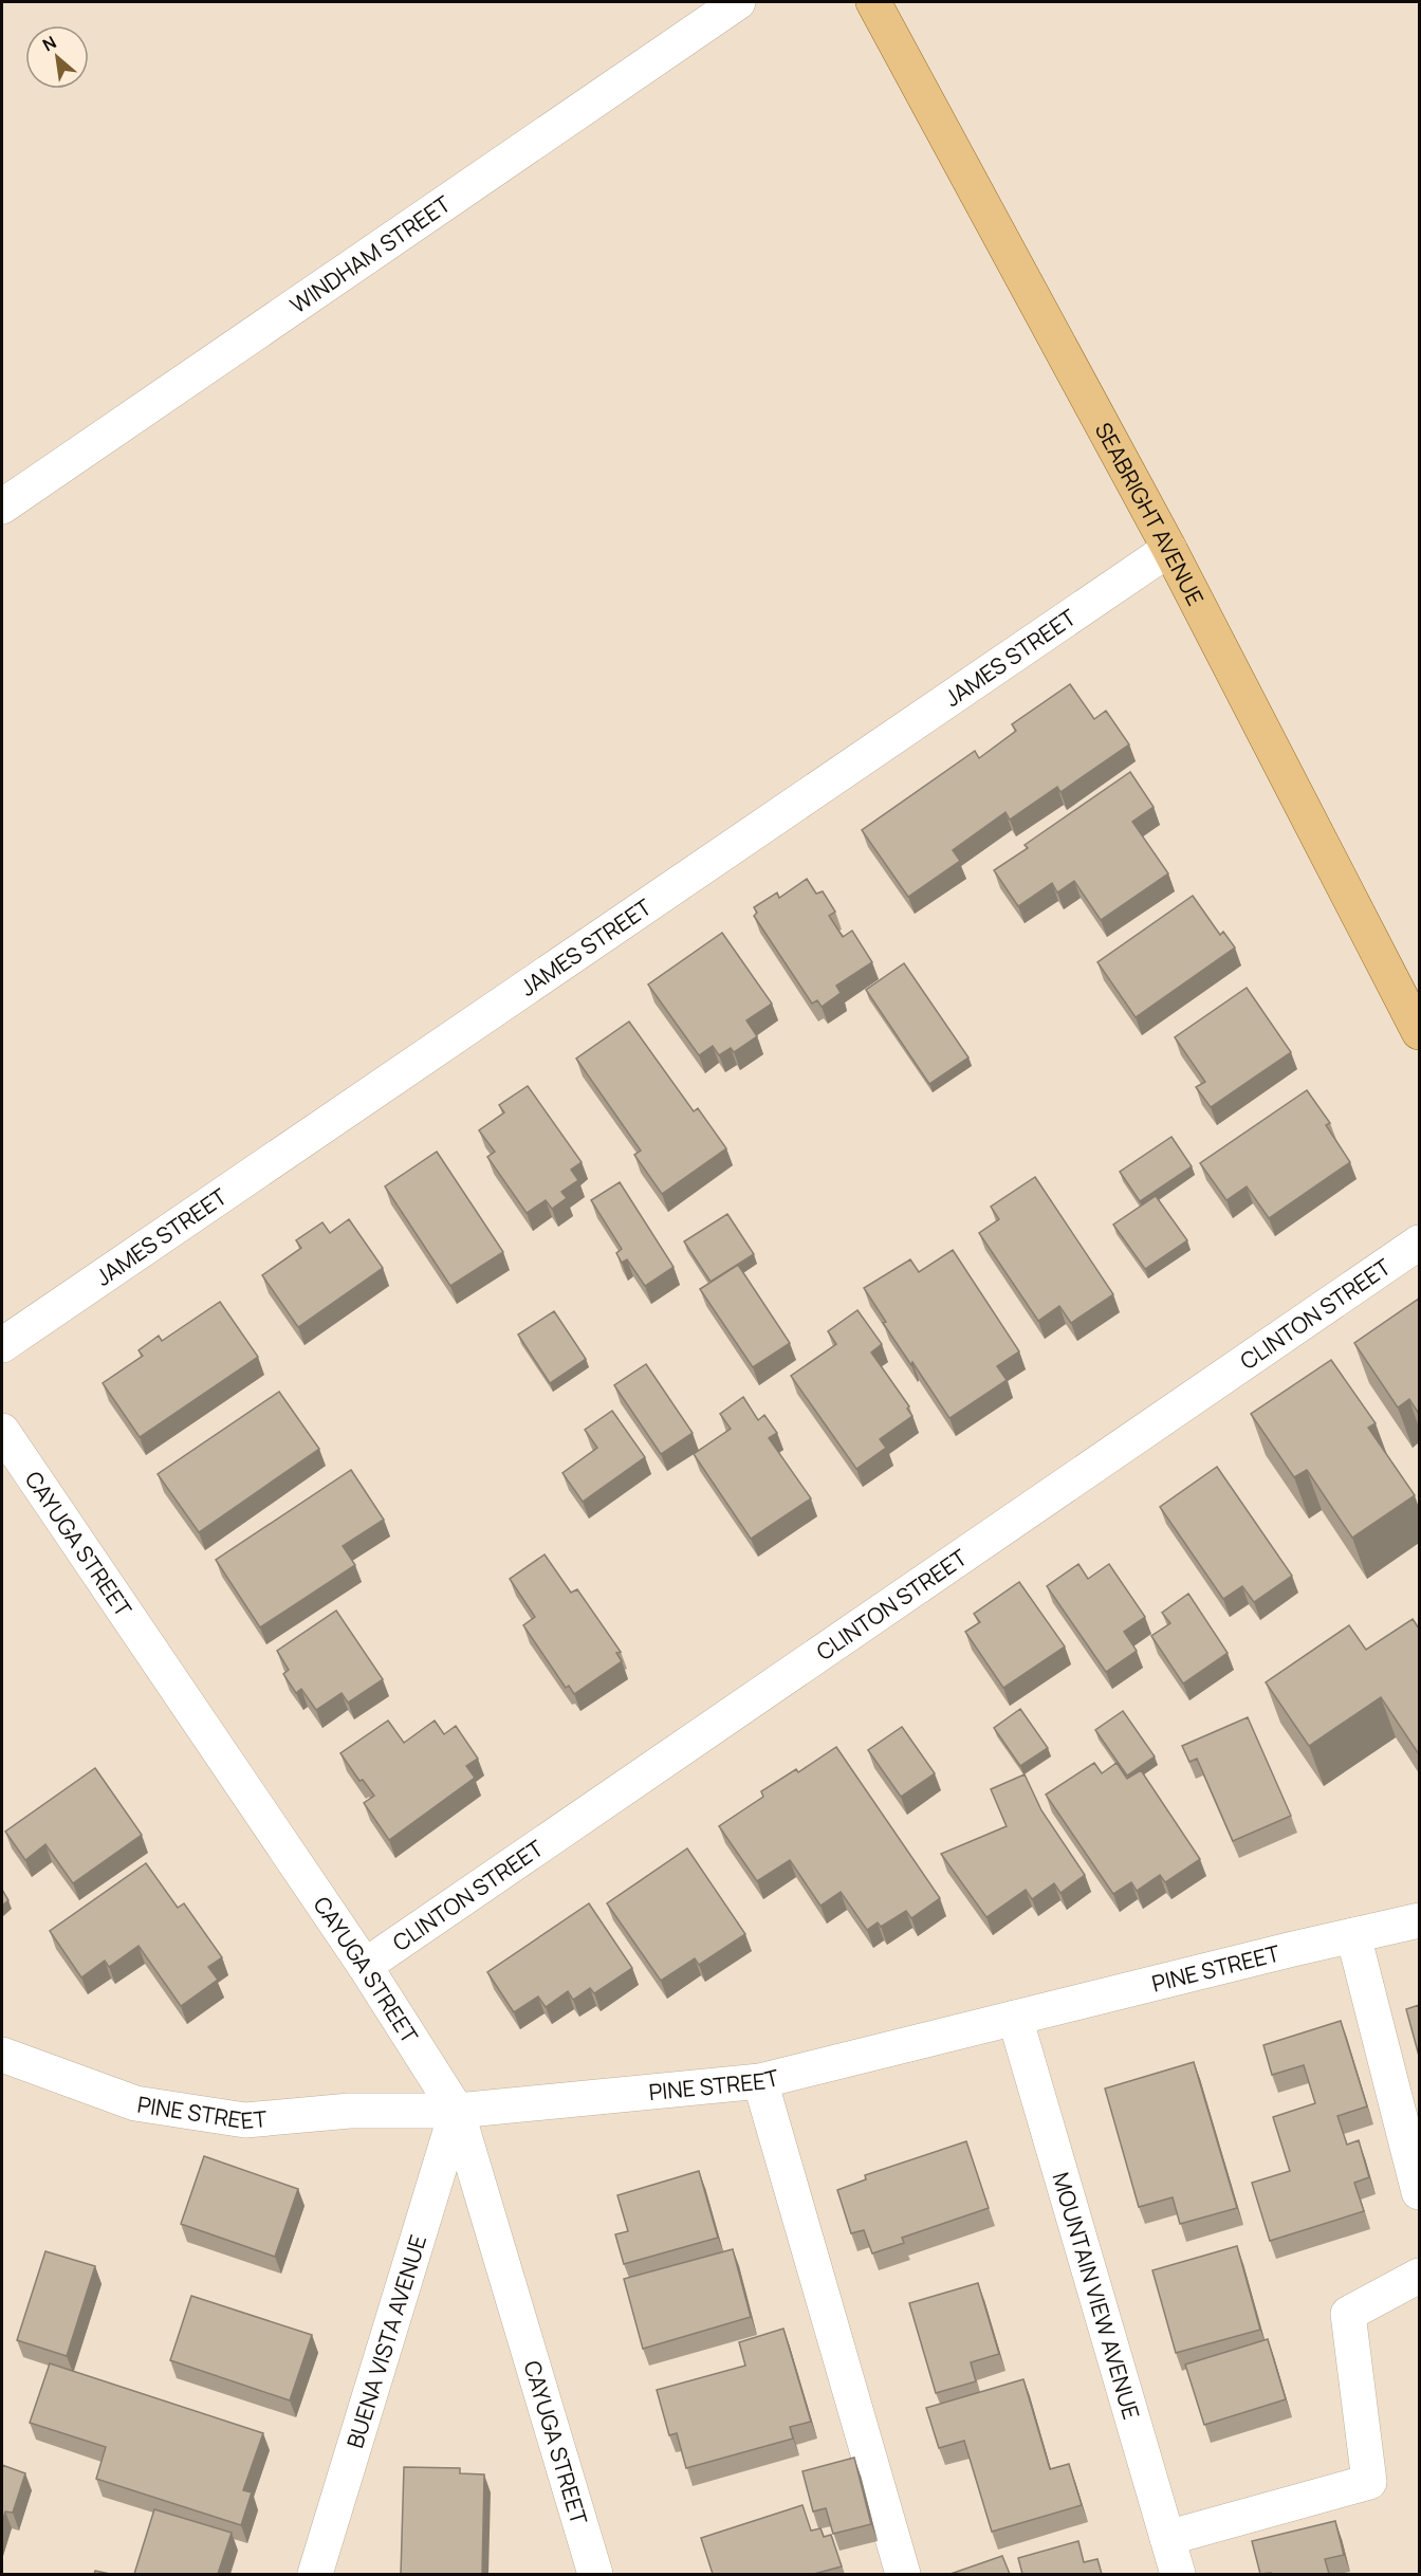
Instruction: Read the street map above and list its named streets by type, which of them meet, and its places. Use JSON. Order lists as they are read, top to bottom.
{
  "streets": {
    "main road": ["SEABRIGHT AVENUE"],
    "street": [
      "WINDHAM STREET",
      "JAMES STREET",
      "CLINTON STREET",
      "CAYUGA STREET",
      "PINE STREET",
      "MOUNTAIN VIEW AVENUE",
      "BUENA VISTA AVENUE"
    ]
  },
  "crossings": [
    ["SEABRIGHT AVENUE", "JAMES STREET"],
    ["CLINTON STREET", "CAYUGA STREET"],
    ["CAYUGA STREET", "PINE STREET"],
    ["CAYUGA STREET", "BUENA VISTA AVENUE"],
    ["PINE STREET", "MOUNTAIN VIEW AVENUE"],
    ["PINE STREET", "BUENA VISTA AVENUE"]
  ],
  "north": "top left"
}
